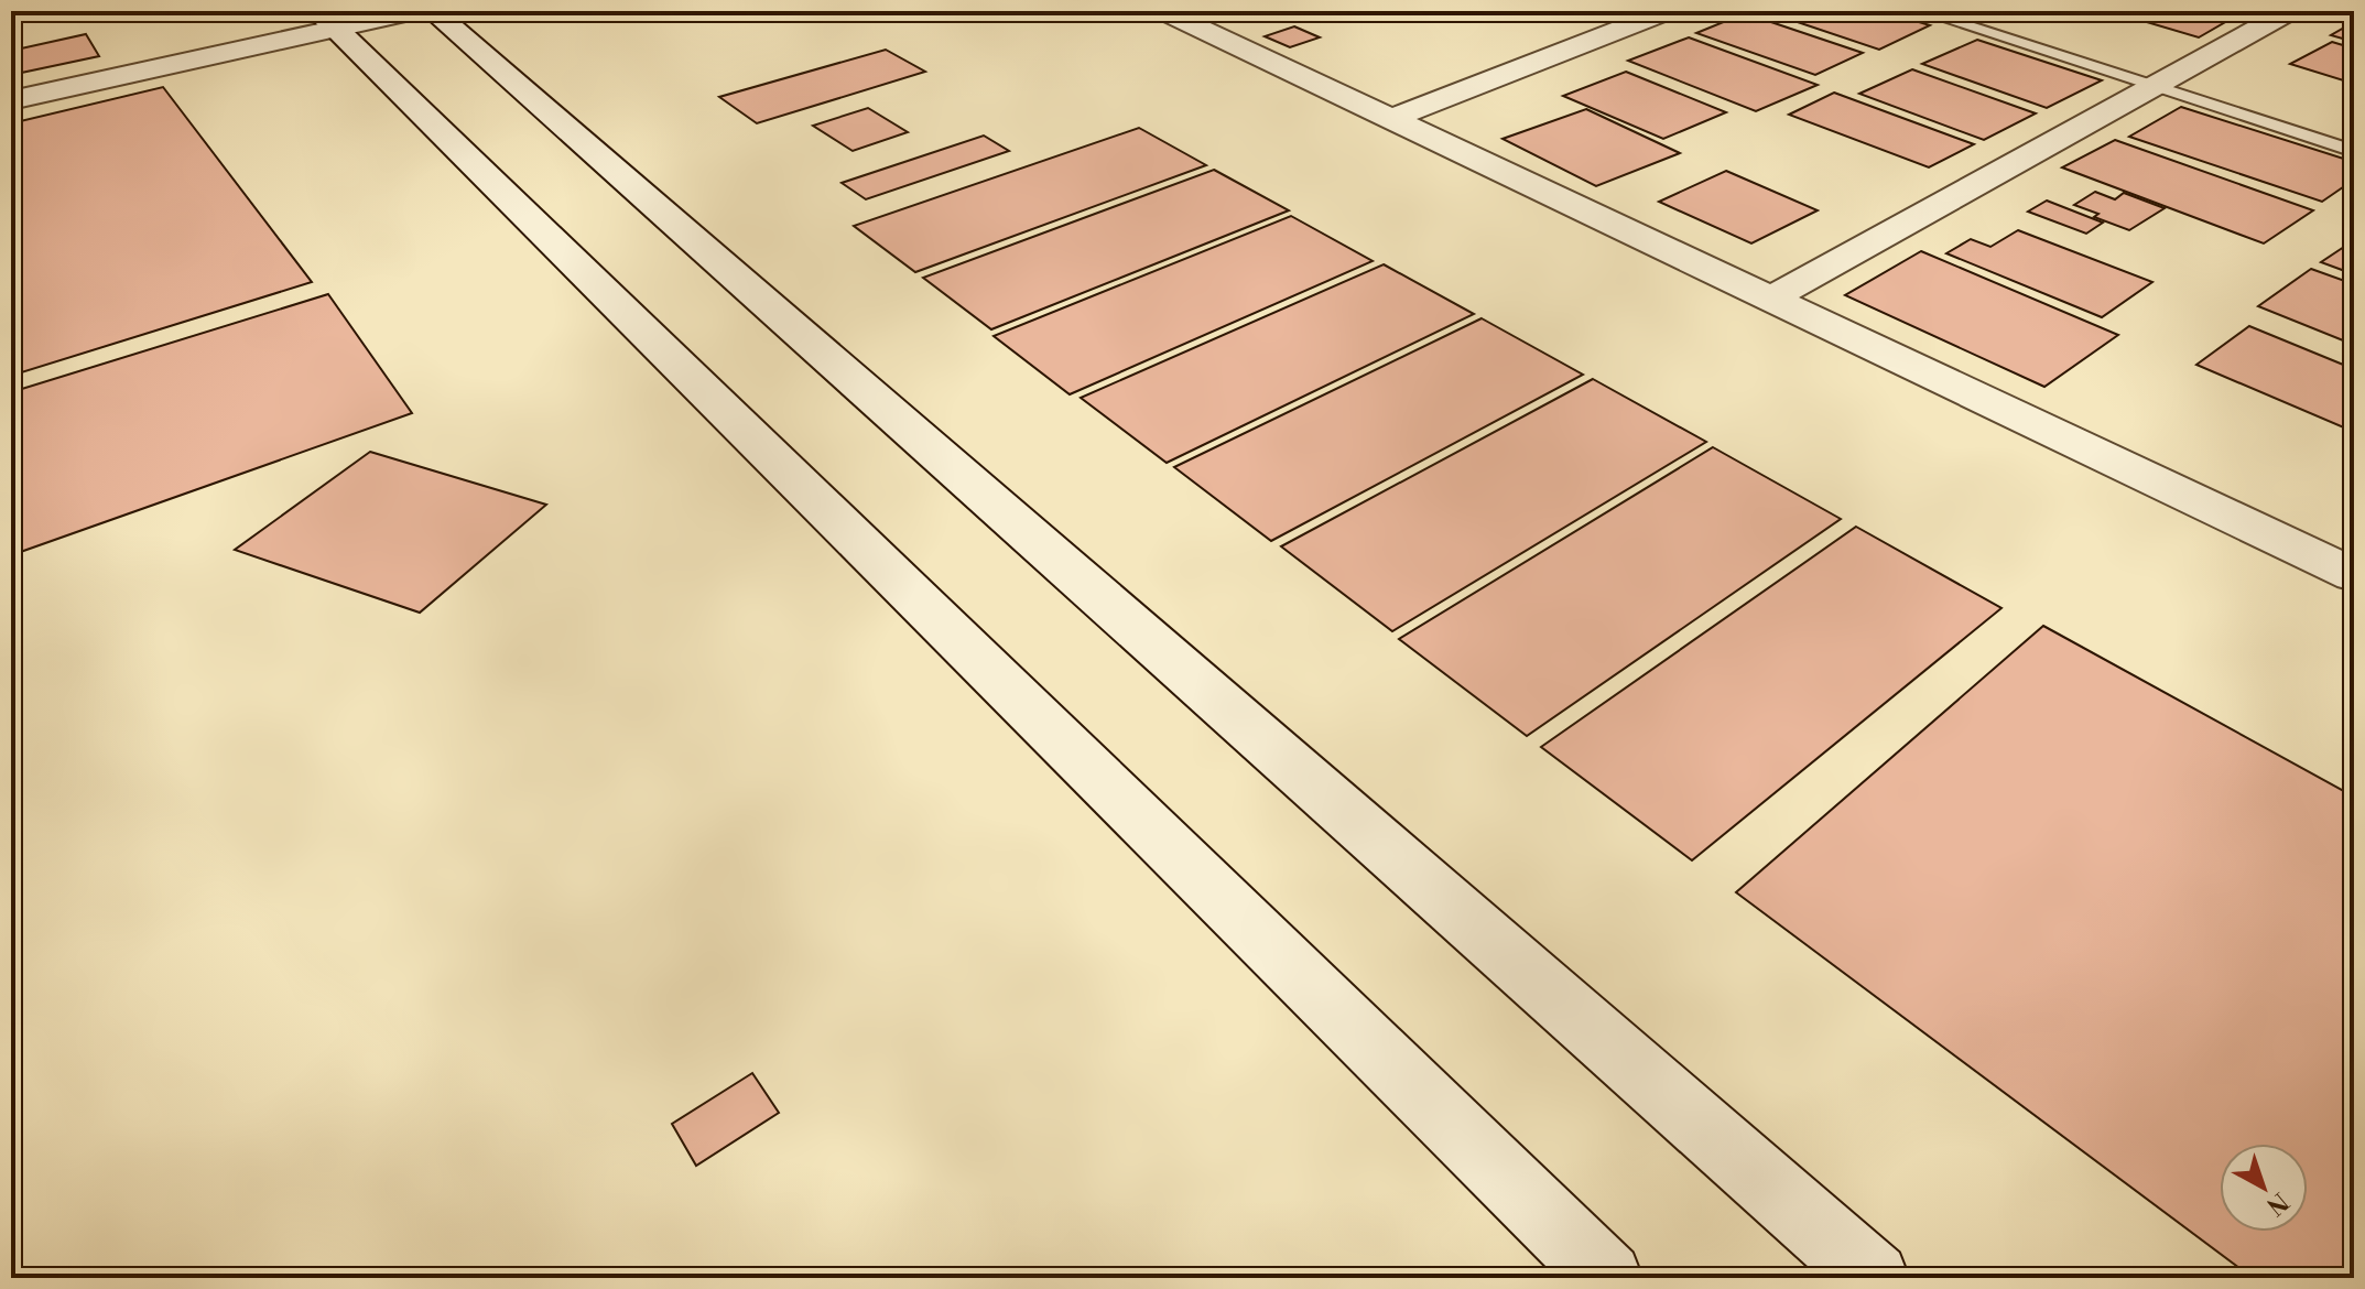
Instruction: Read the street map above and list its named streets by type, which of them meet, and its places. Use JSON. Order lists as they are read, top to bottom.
{
  "north": "bottom right"
}
